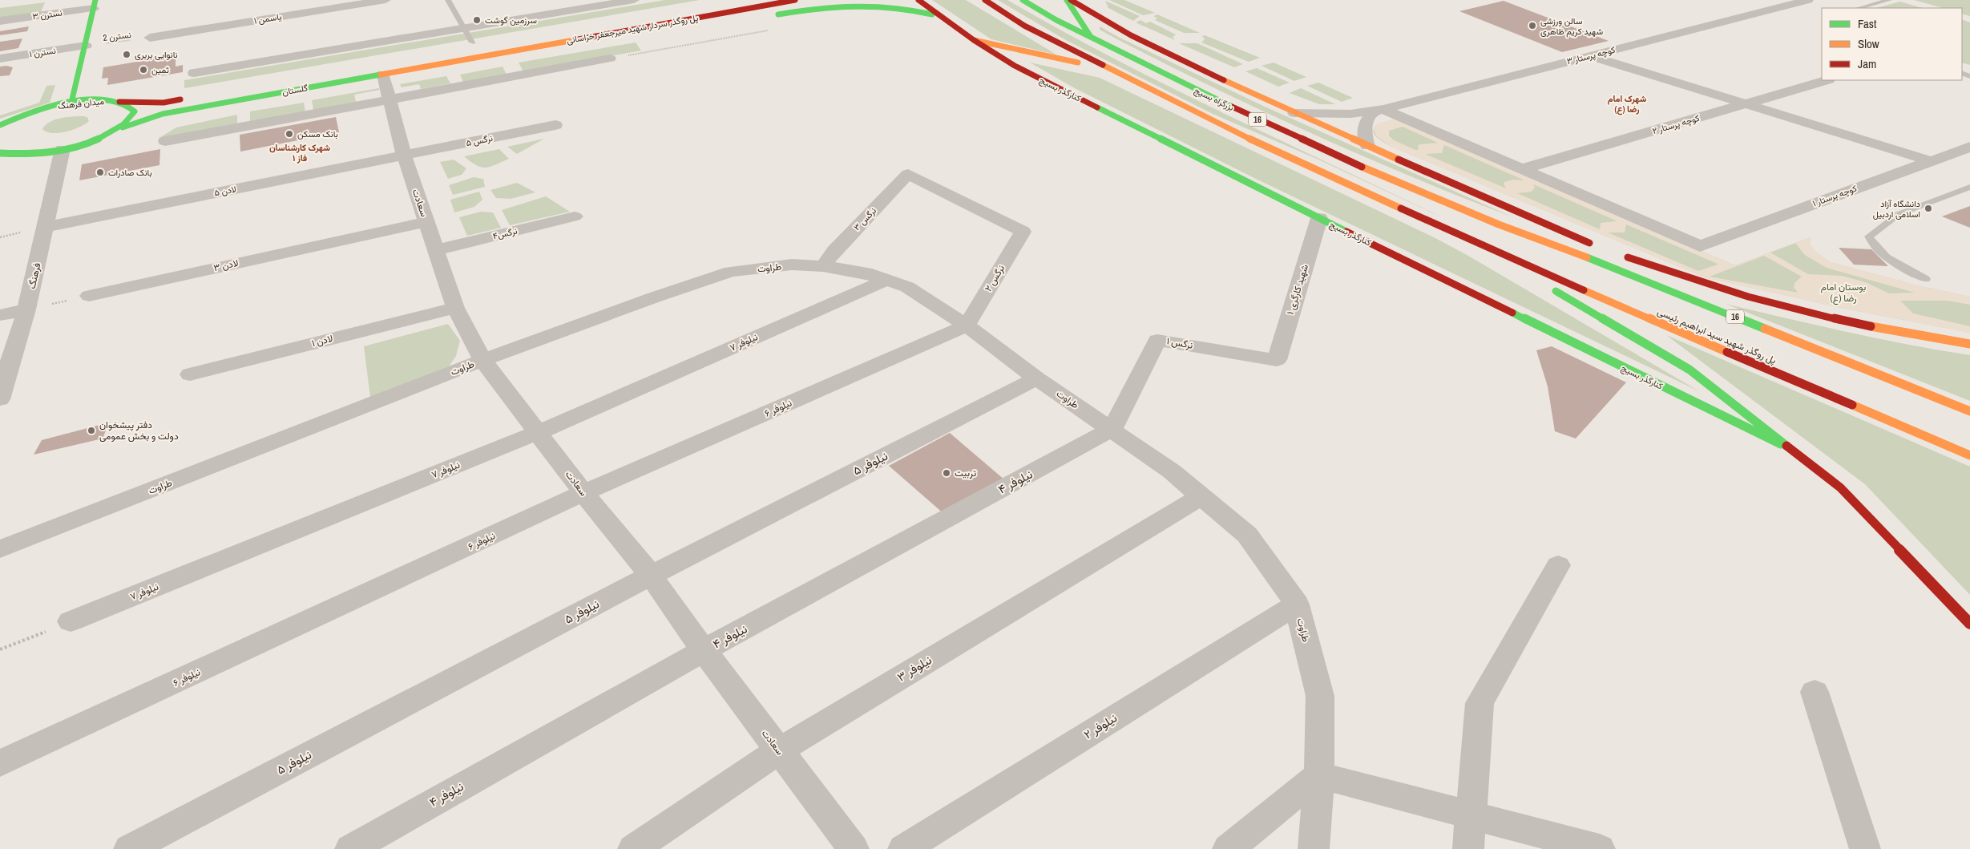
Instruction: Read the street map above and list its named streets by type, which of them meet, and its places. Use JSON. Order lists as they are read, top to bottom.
{
  "streets": {
    "main road": [
      "پل روگذر سردار شهید میرجعفر خراسانی",
      "کنارگذر بسیج",
      "گلستان",
      "بزرگراه بسیج",
      "میدان فرهنگ",
      "16",
      "پل روگذر شهید سید ابراهیم رئیسی"
    ],
    "street": [
      "نسترن ۳",
      "یاسمن ۱",
      "نسترن ۱",
      "کوچه پرستار ۳",
      "کوچه پرستار ۲",
      "نرگس ۵",
      "لادن ۵",
      "کوچه پرستار ۱",
      "سعادت",
      "نرگس ۳",
      "نرگس۴",
      "لادن ۳",
      "طراوت",
      "فرهنگ",
      "نرگس ۲",
      "شهید کارگری ۱",
      "لادن ۱",
      "نیلوفر ۷",
      "نرگس ۱",
      "نیلوفر ۶",
      "نیلوفر ۵",
      "نیلوفر ۴",
      "نیلوفر ۳",
      "نیلوفر ۲"
    ],
    "path": ["نسترن 2"]
  },
  "crossings": [
    ["یاسمن ۱", "نسترن 2"],
    ["پل روگذر سردار شهید میرجعفر خراسانی", "گلستان"],
    ["نسترن 2", "نسترن ۱"],
    ["کنارگذر بسیج", "شهید کارگری ۱"],
    ["گلستان", "میدان فرهنگ"],
    ["گلستان", "سعادت"],
    ["میدان فرهنگ", "فرهنگ"],
    ["16", "پل روگذر شهید سید ابراهیم رئیسی"],
    ["کوچه پرستار ۲", "کوچه پرستار ۱"],
    ["نرگس ۵", "لادن ۵"],
    ["نرگس ۵", "سعادت"],
    ["لادن ۵", "سعادت"],
    ["لادن ۵", "فرهنگ"],
    ["سعادت", "نرگس۴"],
    ["سعادت", "لادن ۳"],
    ["سعادت", "طراوت"],
    ["سعادت", "لادن ۱"],
    ["سعادت", "نیلوفر ۷"],
    ["سعادت", "نیلوفر ۶"],
    ["سعادت", "نیلوفر ۵"],
    ["سعادت", "نیلوفر ۴"],
    ["سعادت", "نیلوفر ۳"],
    ["نرگس ۳", "طراوت"],
    ["نرگس ۳", "نرگس ۲"],
    ["طراوت", "نرگس ۲"],
    ["طراوت", "نیلوفر ۷"],
    ["طراوت", "نرگس ۱"],
    ["طراوت", "نیلوفر ۶"],
    ["طراوت", "نیلوفر ۵"],
    ["طراوت", "نیلوفر ۴"],
    ["طراوت", "نیلوفر ۳"],
    ["طراوت", "نیلوفر ۲"],
    ["نرگس ۲", "نیلوفر ۶"],
    ["شهید کارگری ۱", "نرگس ۱"],
    ["نرگس ۱", "نیلوفر ۴"]
  ],
  "districts": ["شهرک امام رضا (ع)", "شهرک کارشناسان فاز ۱"],
  "parks": ["بوستان امام رضا (ع)"],
  "places": [
    "سرزمین گوشت",
    "سالن ورزشی شهید کریم ظاهری",
    "نانوایی بربری",
    "ثمین",
    "بانک مسکن",
    "بانک صادرات",
    "دانشگاه آزاد اسلامی اردبیل",
    "دفتر پیشخوان دولت و بخش عمومی",
    "تربیت"
  ],
  "legend": ["Fast", "Slow", "Jam"]
}
